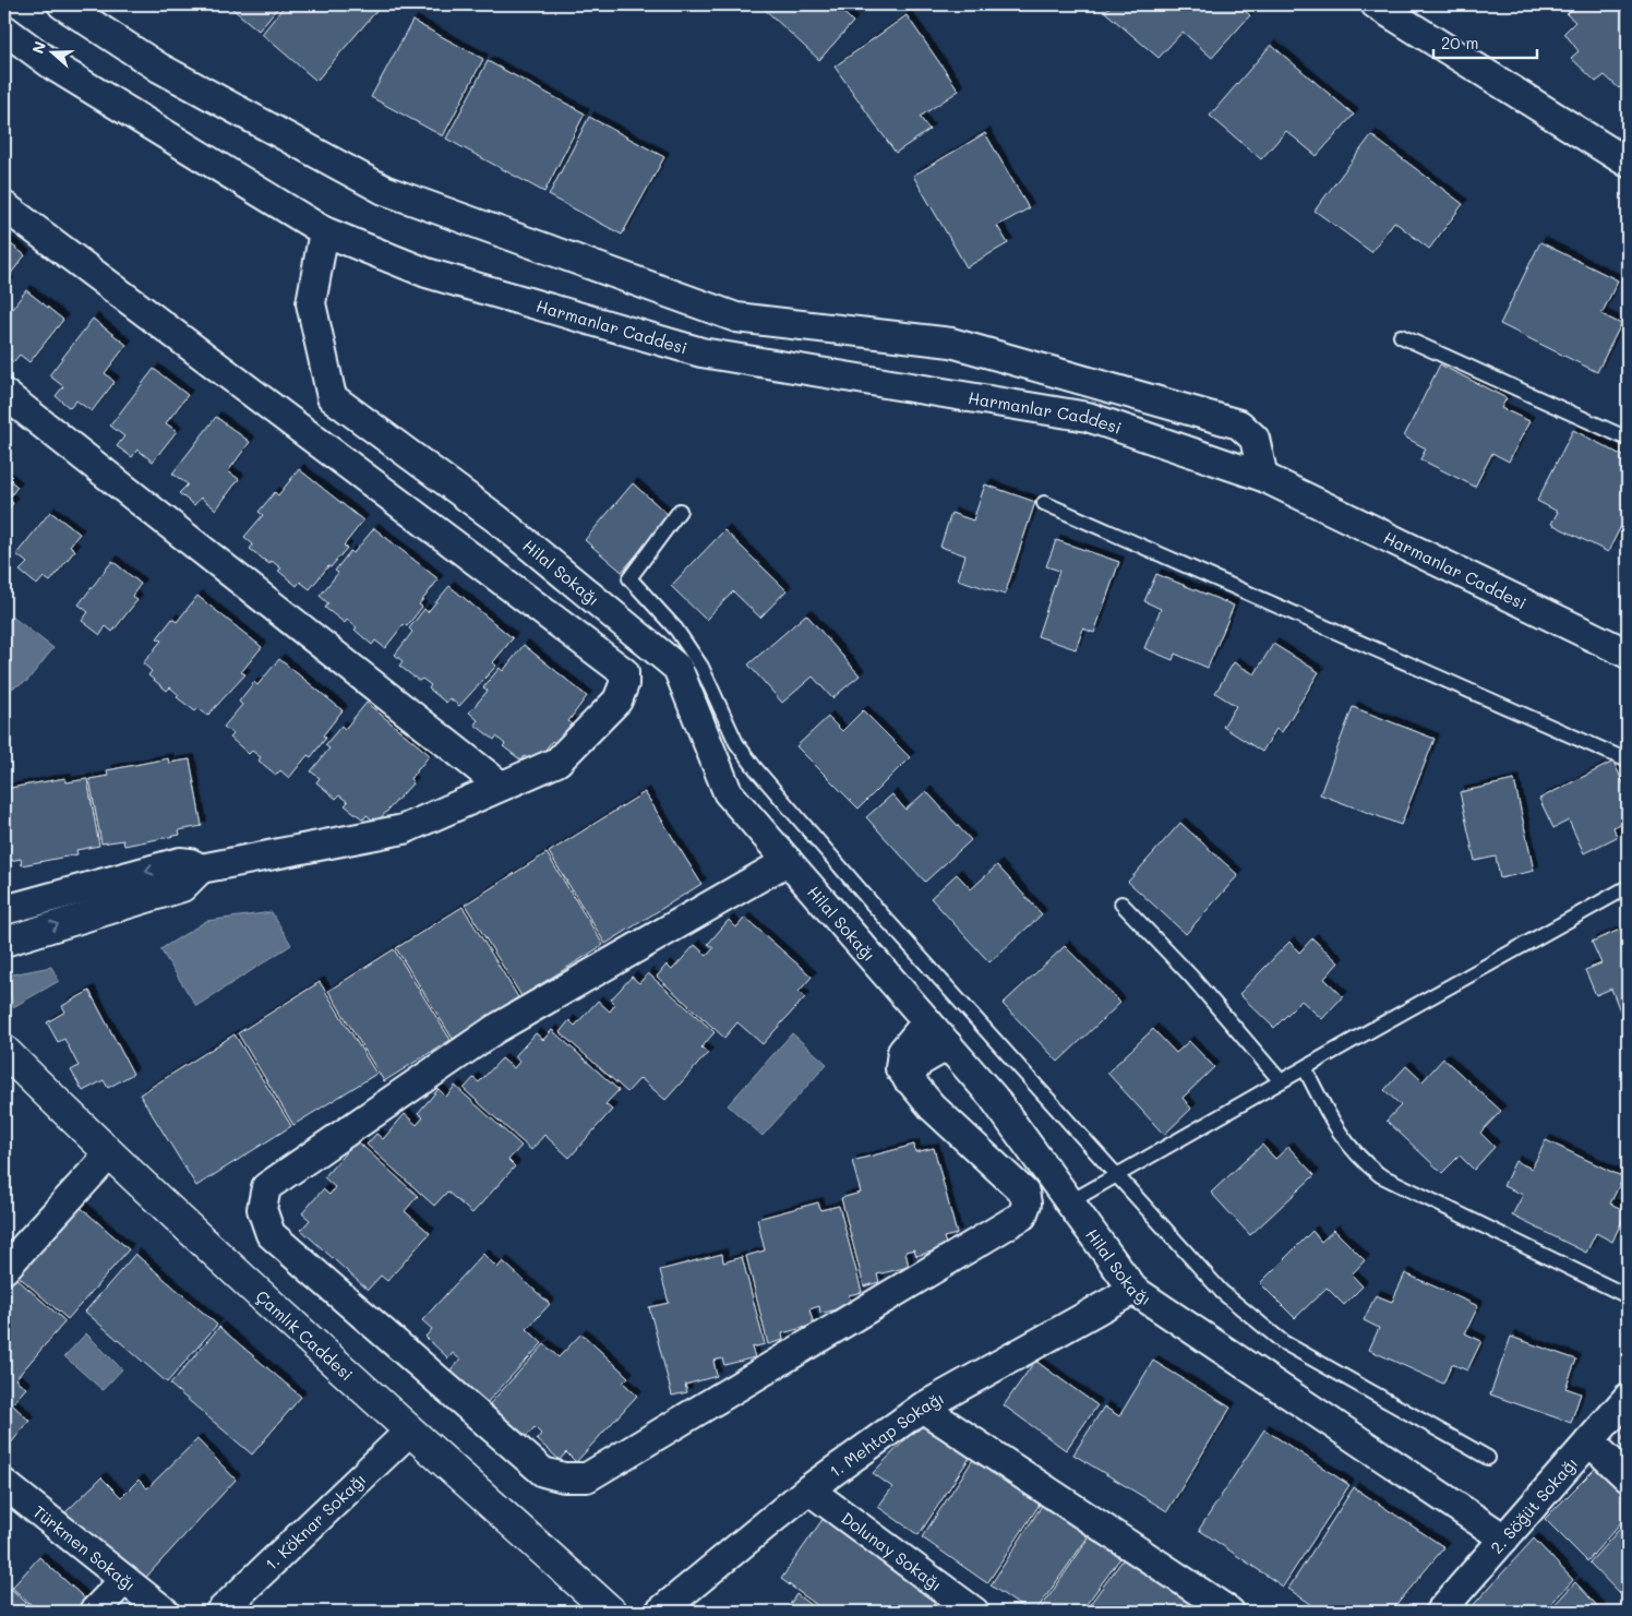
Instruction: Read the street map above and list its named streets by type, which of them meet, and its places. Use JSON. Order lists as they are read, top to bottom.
{
  "streets": {
    "main road": ["Çamlık Caddesi"],
    "street": [
      "Harmanlar Caddesi",
      "Hilal Sokağı",
      "1. Mehtap Sokağı",
      "2. Söğüt Sokağı",
      "1. Köknar Sokağı",
      "Türkmen Sokağı",
      "Dolunay Sokağı"
    ]
  },
  "crossings": [
    ["Harmanlar Caddesi", "Hilal Sokağı"],
    ["Hilal Sokağı", "1. Mehtap Sokağı"],
    ["Hilal Sokağı", "2. Söğüt Sokağı"],
    ["Çamlık Caddesi", "1. Köknar Sokağı"],
    ["1. Mehtap Sokağı", "Dolunay Sokağı"]
  ],
  "scale_bar": "20 m",
  "north": "left"
}
